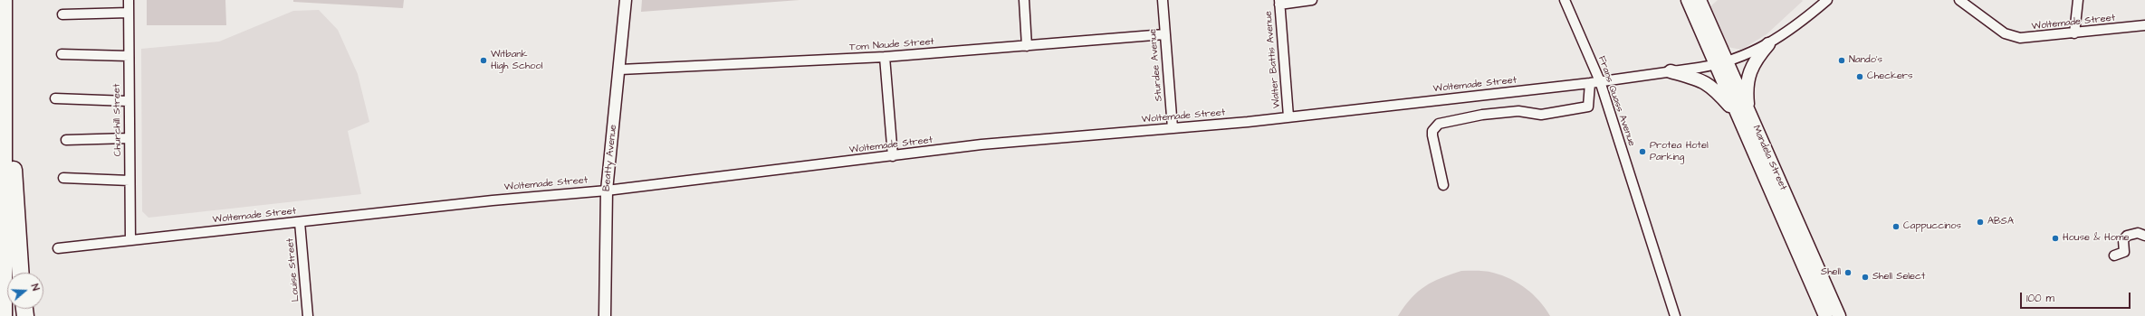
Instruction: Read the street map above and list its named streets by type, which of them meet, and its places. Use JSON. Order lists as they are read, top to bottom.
{
  "streets": {
    "main road": ["Mandela Street"],
    "street": [
      "Woltemade Street",
      "Tom Naude Street",
      "Walter Battis Avenue",
      "Sturdee Avenue",
      "Frans Quass Avenue",
      "Churchill Street",
      "Beatty Avenue",
      "Louise Street"
    ]
  },
  "crossings": [
    ["Woltemade Street", "Walter Battis Avenue"],
    ["Woltemade Street", "Sturdee Avenue"],
    ["Woltemade Street", "Frans Quass Avenue"],
    ["Woltemade Street", "Churchill Street"],
    ["Woltemade Street", "Beatty Avenue"],
    ["Woltemade Street", "Mandela Street"],
    ["Woltemade Street", "Louise Street"],
    ["Tom Naude Street", "Sturdee Avenue"],
    ["Tom Naude Street", "Beatty Avenue"]
  ],
  "places": [
    "Witbank High School",
    "Nando's",
    "Checkers",
    "Protea Hotel Parking",
    "ABSA",
    "Cappuccinos",
    "House & Home",
    "Shell",
    "Shell Select"
  ],
  "scale_bar": "100 m",
  "north": "right"
}
